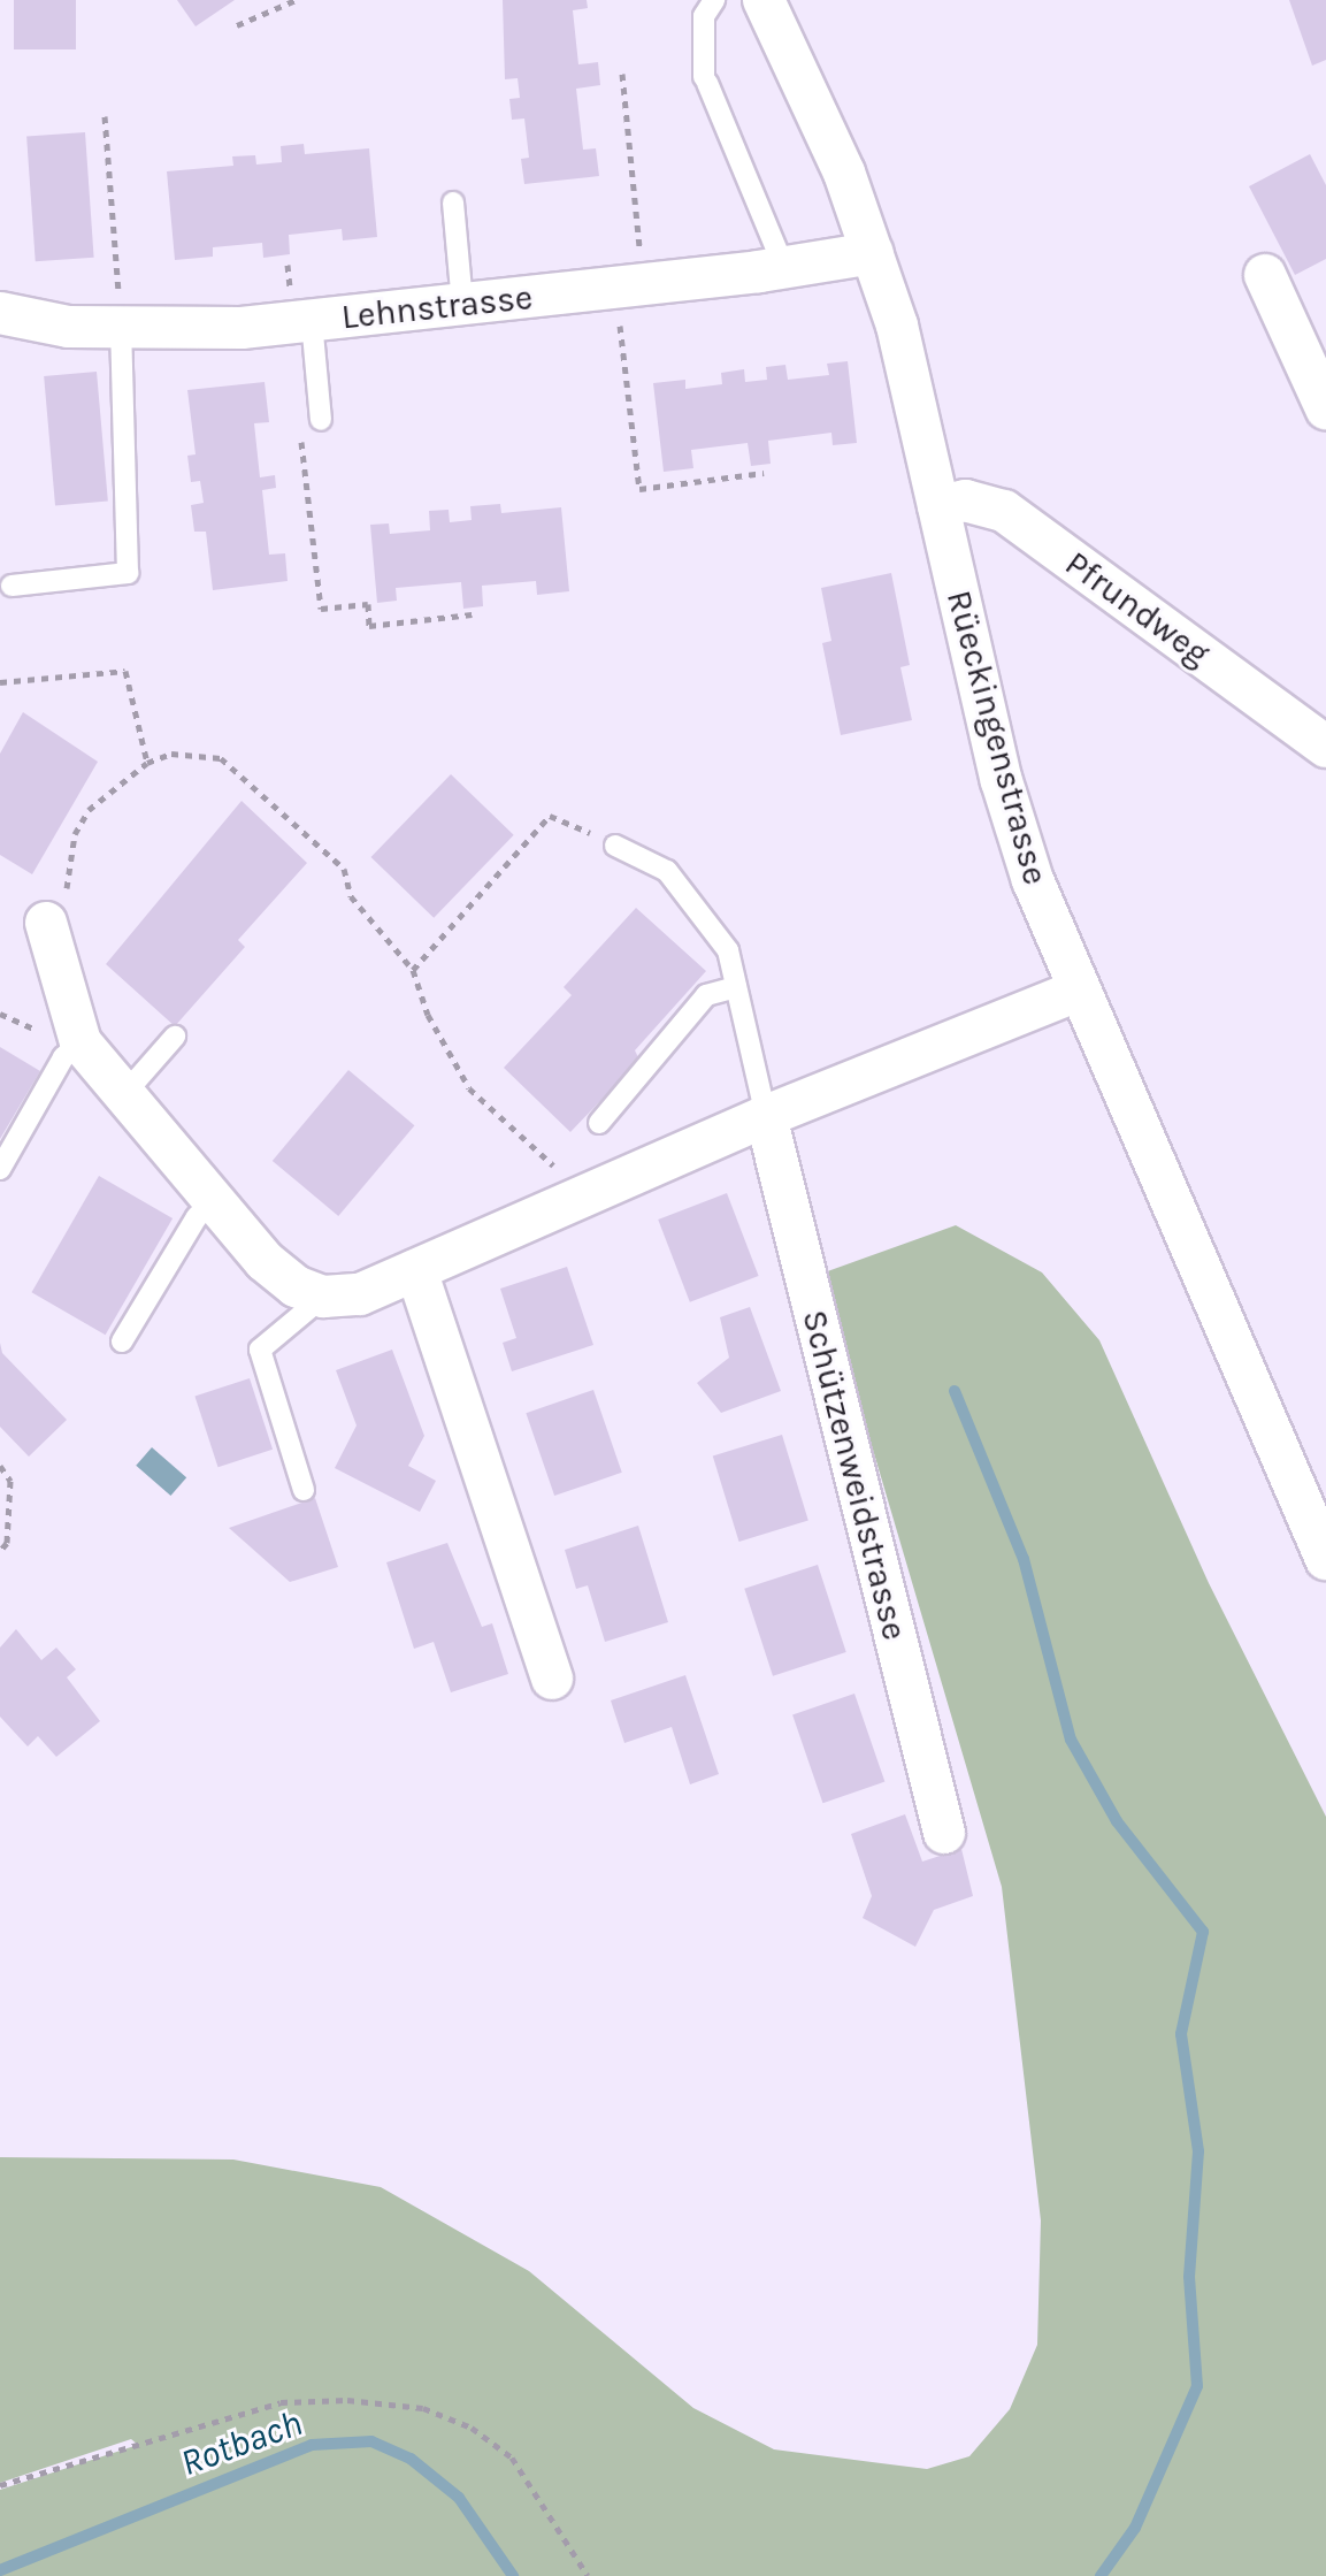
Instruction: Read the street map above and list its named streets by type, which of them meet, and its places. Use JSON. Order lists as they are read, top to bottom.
{
  "streets": {
    "street": [
      "Lehnstrasse",
      "Pfrundweg",
      "Rüeckingenstrasse",
      "Schützenweidstrasse"
    ]
  },
  "crossings": [
    ["Lehnstrasse", "Rüeckingenstrasse"],
    ["Pfrundweg", "Rüeckingenstrasse"]
  ],
  "water": ["Rotbach"]
}
